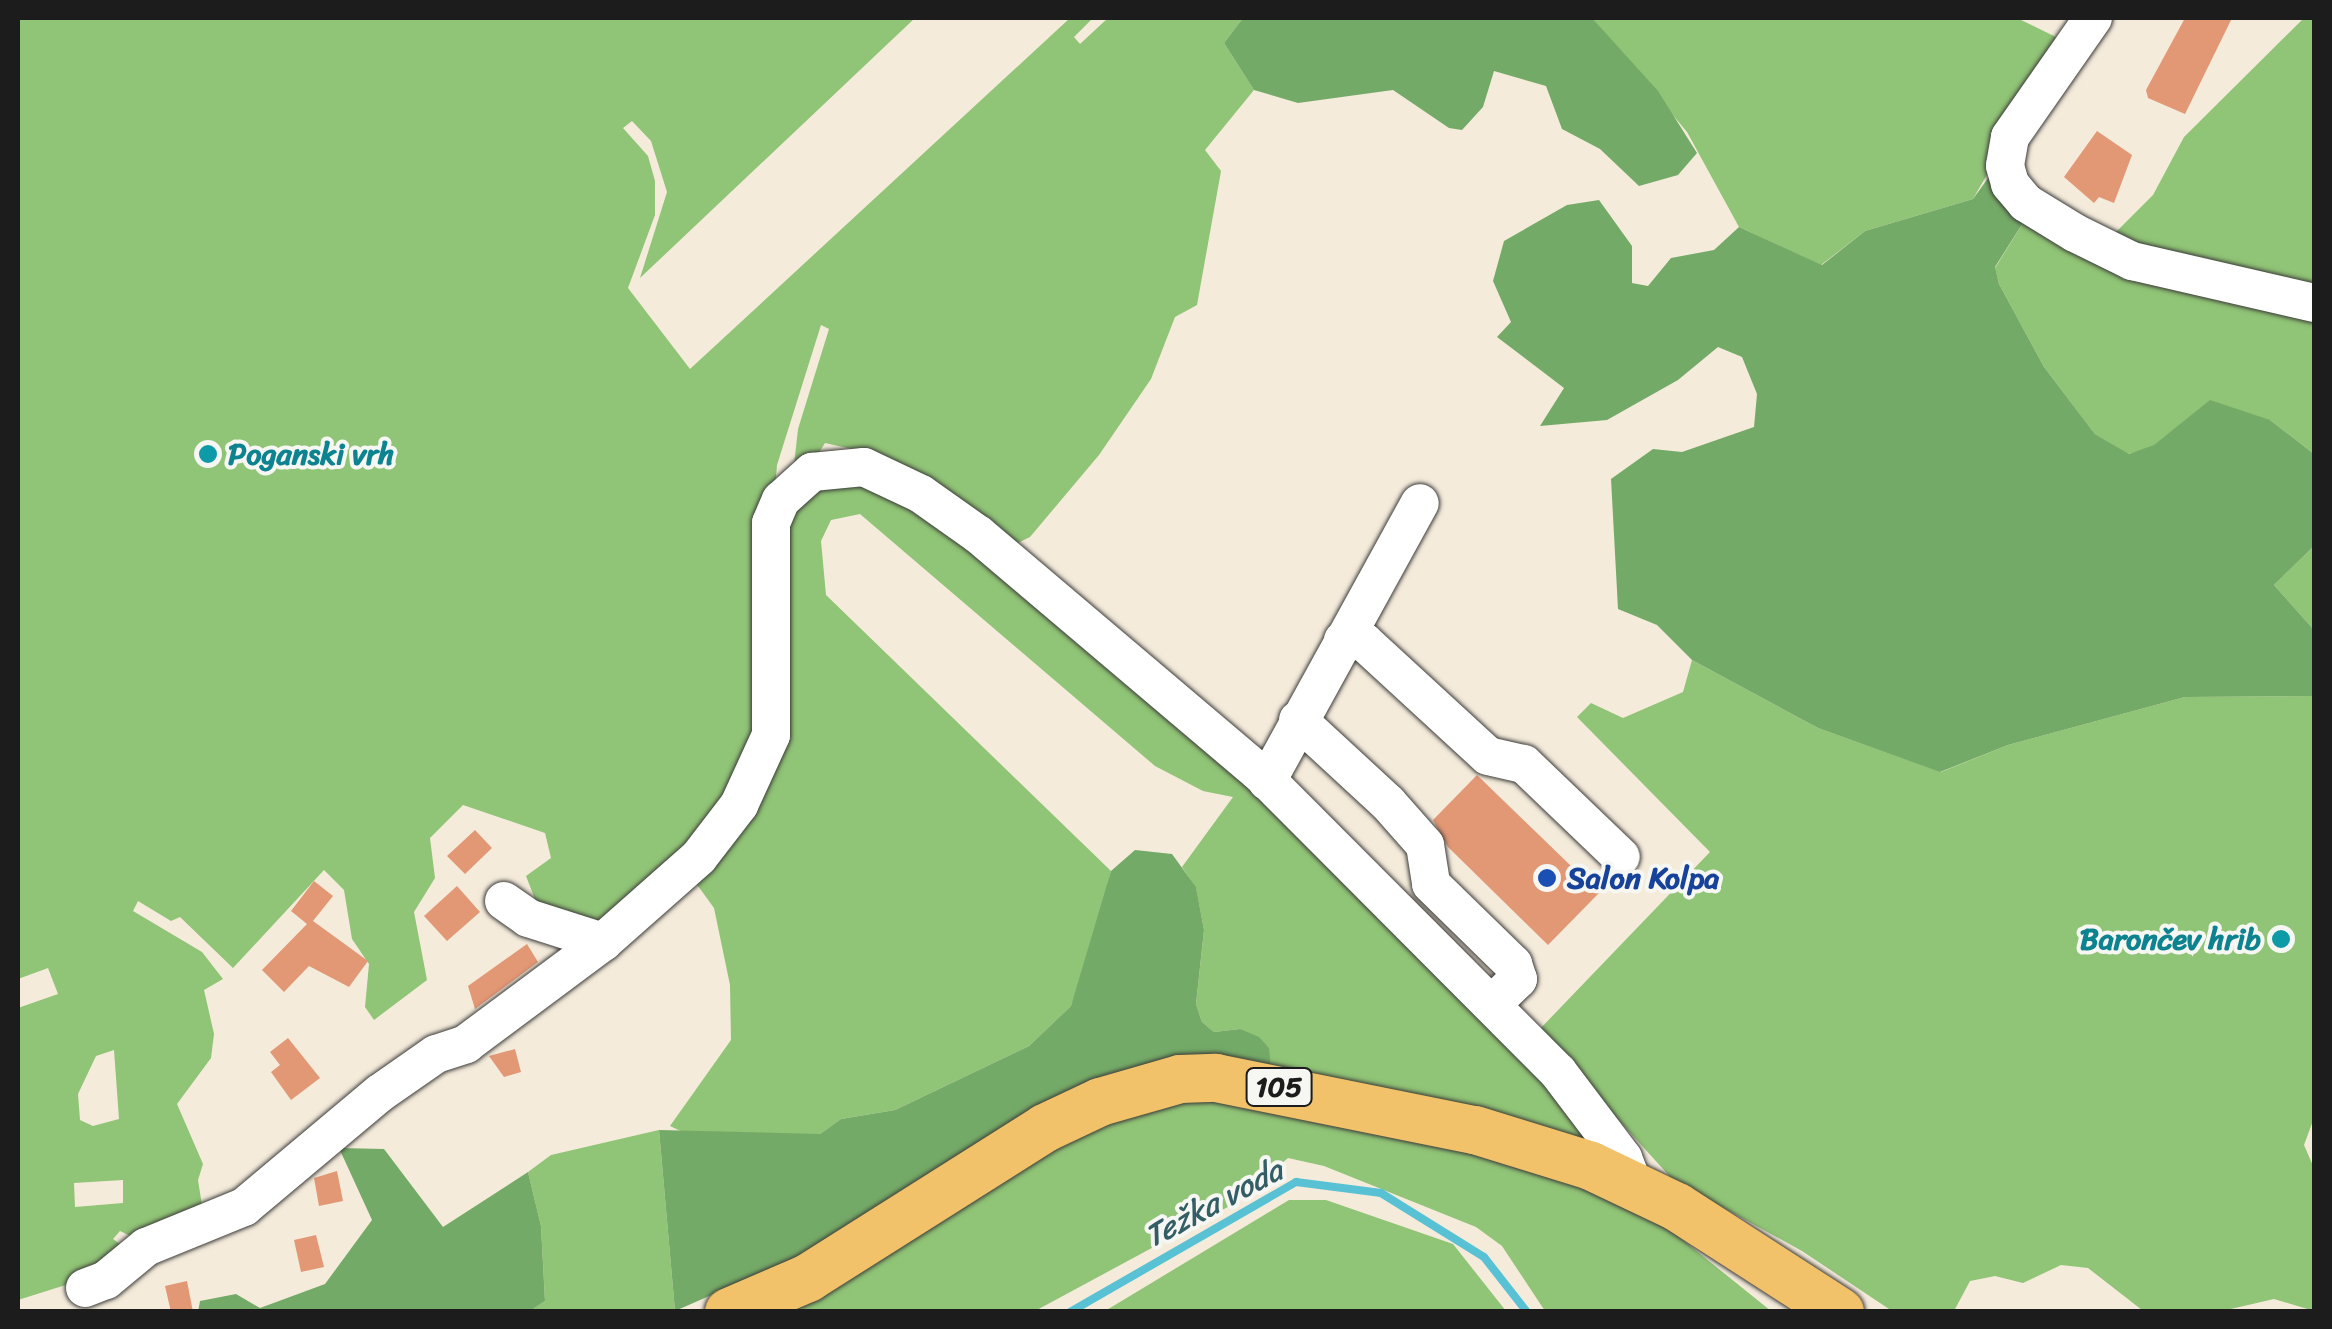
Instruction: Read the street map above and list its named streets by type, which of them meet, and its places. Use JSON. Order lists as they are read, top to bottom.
{
  "streets": {
    "main road": ["105"]
  },
  "water": ["Težka voda"],
  "places": ["Poganski vrh", "Salon Kolpa", "Barončev hrib"]
}
